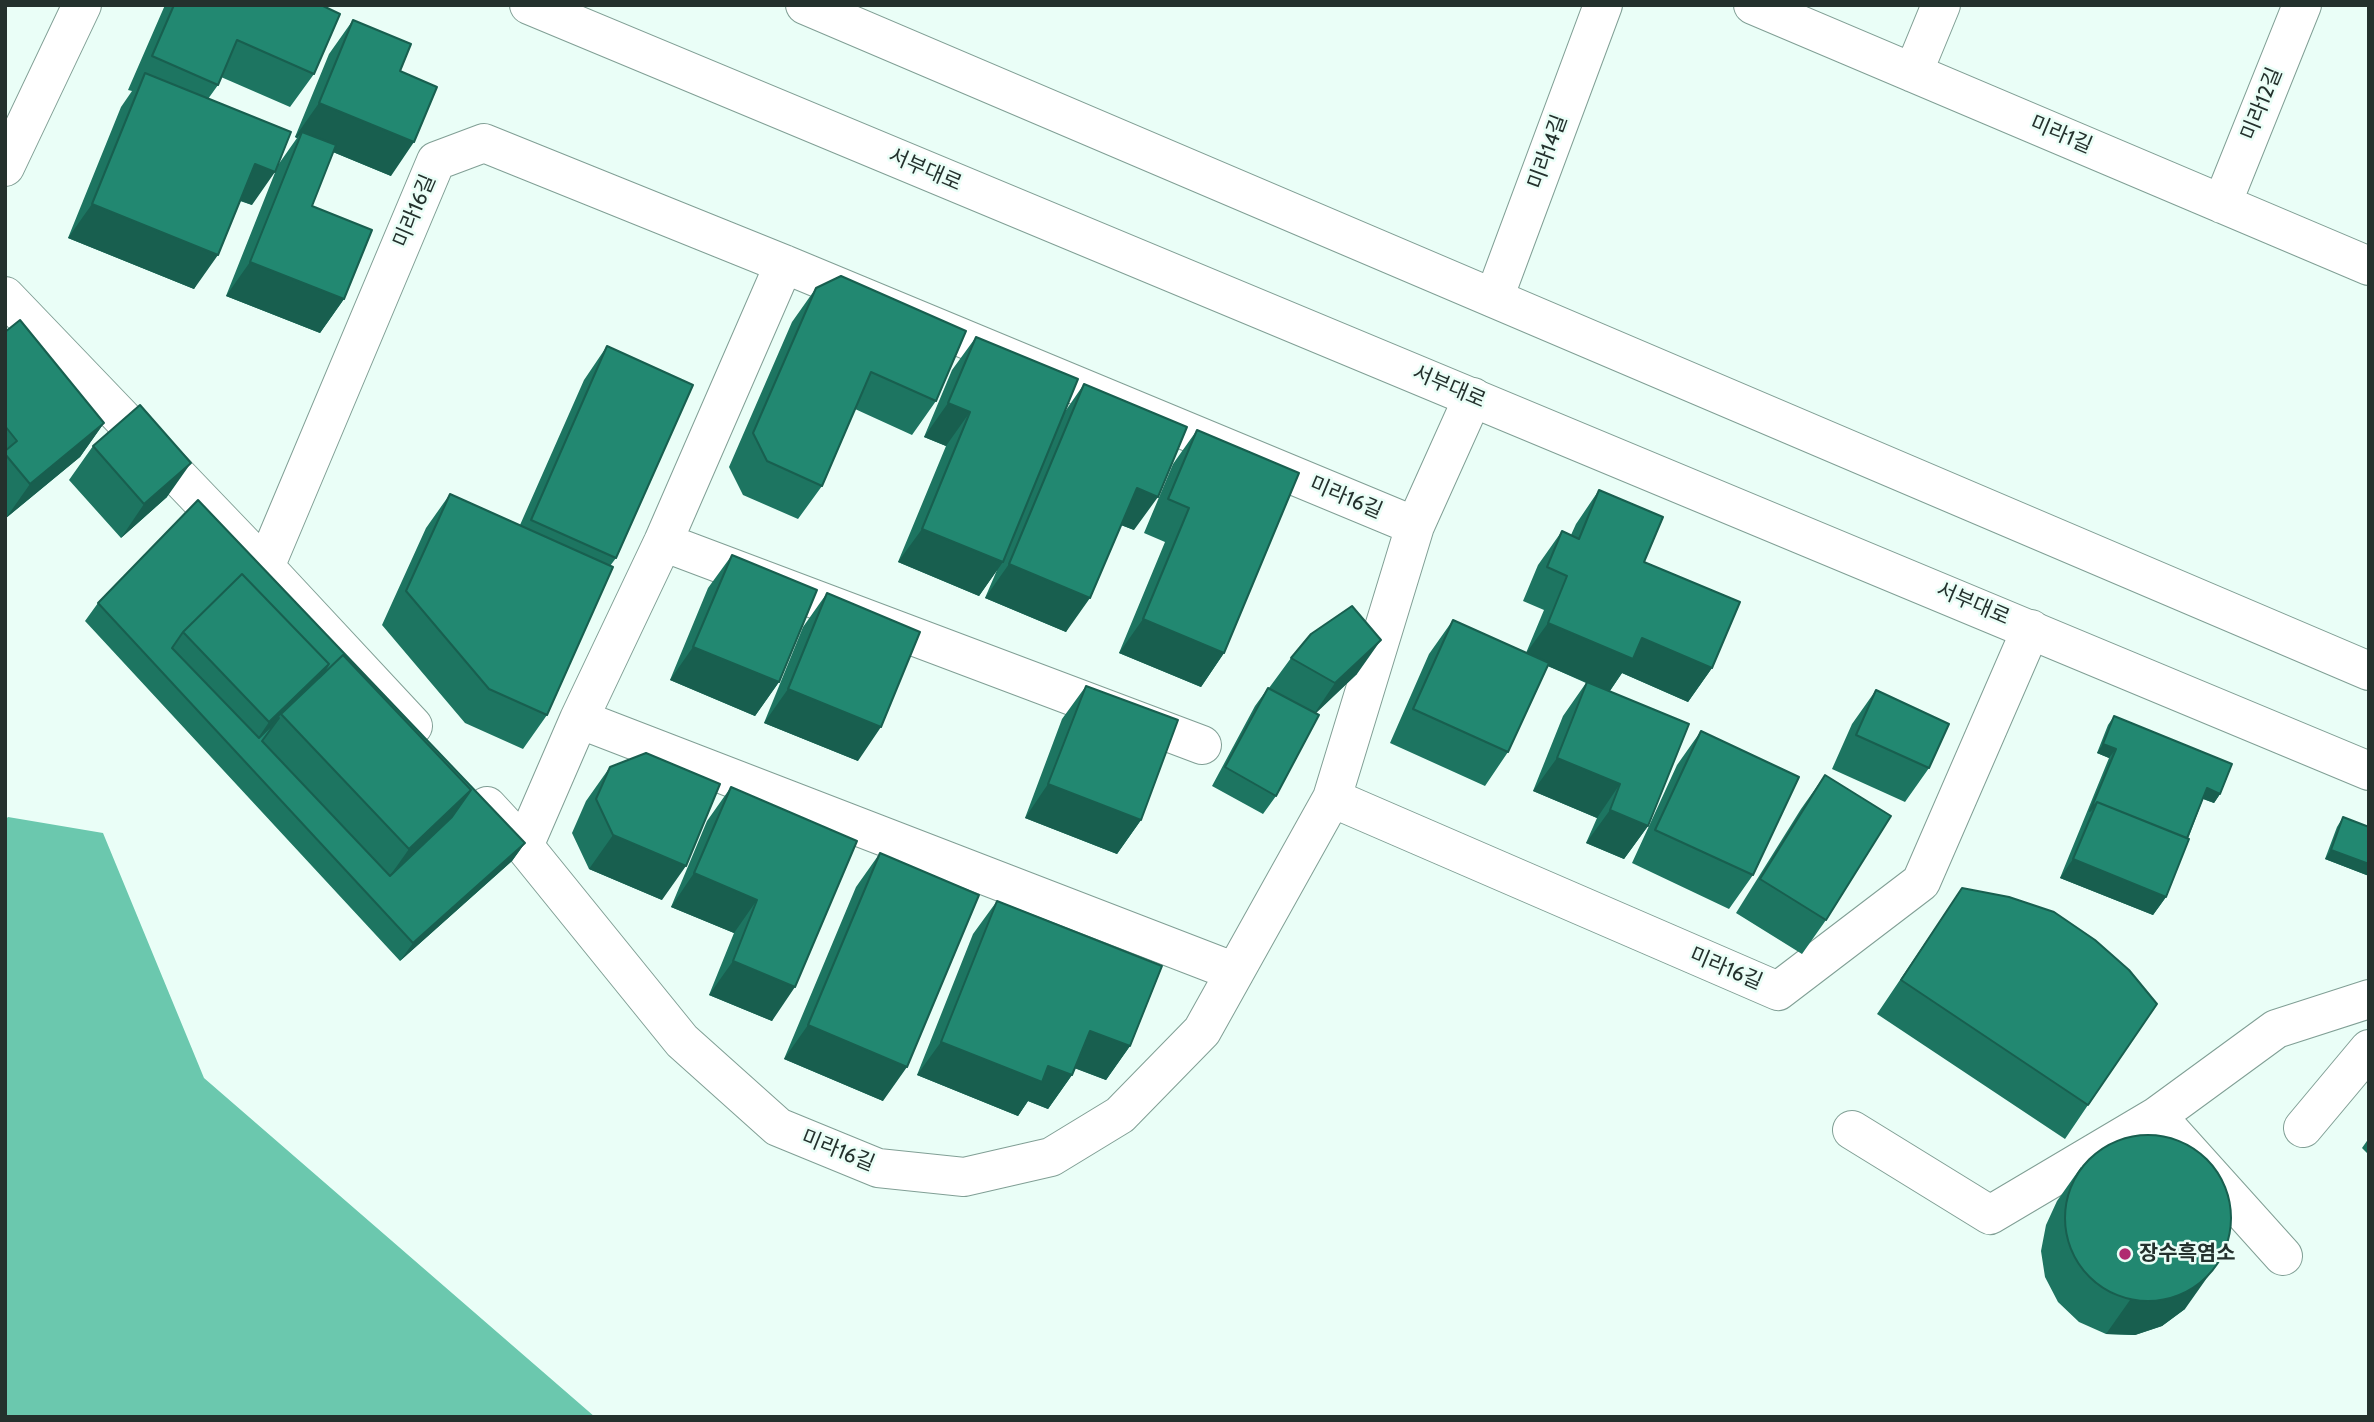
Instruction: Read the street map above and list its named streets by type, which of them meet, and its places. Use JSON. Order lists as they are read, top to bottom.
{
  "streets": {
    "street": [
      "미라12길",
      "미라1길",
      "미라14길",
      "서부대로",
      "미라16길"
    ]
  },
  "crossings": [
    ["미라12길", "미라1길"],
    ["서부대로", "미라16길"]
  ],
  "places": ["장수흑염소"]
}
